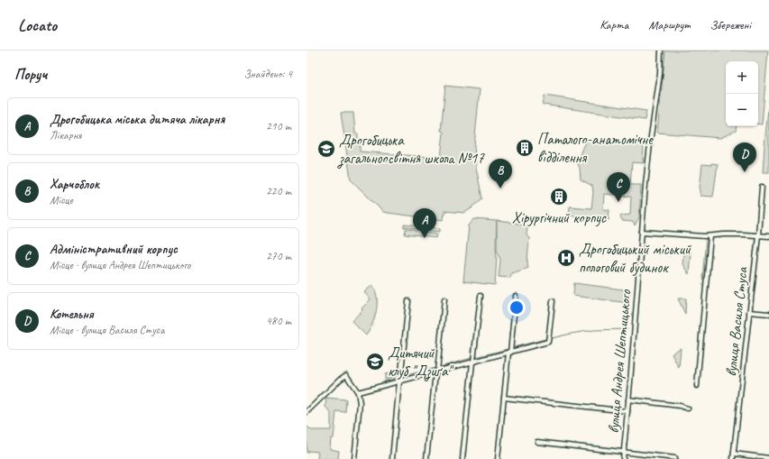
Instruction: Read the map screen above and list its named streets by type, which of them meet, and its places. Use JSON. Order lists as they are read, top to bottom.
{
  "streets": {
    "street": ["вулиця Василя Стуса", "вулиця Андрея Шептицького"]
  },
  "places": {
    "building": ["Паталого-анатомічне відділення", "Хірургічний корпус"],
    "school or university": ["Дрогобицька загальноосвітня школа №17", "Дитячий клуб \"Дзиґа\""],
    "hospital": ["Дрогобицький міський пологовий будинок"]
  },
  "page": {
    "header": "Locato",
    "nav": ["Карта", "Маршрут", "Збережені"],
    "heading": ["Поруч", "Знайдено: 4"],
    "map_buttons": ["+", "−"],
    "list": [
      {
        "mark": "A",
        "name": "Дрогобицька міська дитяча лікарня",
        "note": "Лікарня",
        "value": "210 m"
      },
      {
        "mark": "B",
        "name": "Харчоблок",
        "note": "Місце",
        "value": "220 m"
      },
      {
        "mark": "C",
        "name": "Адміністративний корпус",
        "note": "Місце · вулиця Андрея Шептицького",
        "value": "270 m"
      },
      {
        "mark": "D",
        "name": "Котельня",
        "note": "Місце · вулиця Василя Стуса",
        "value": "480 m"
      }
    ],
    "pins": [
      "D",
      "B",
      "C",
      "A"
    ]
  }
}
